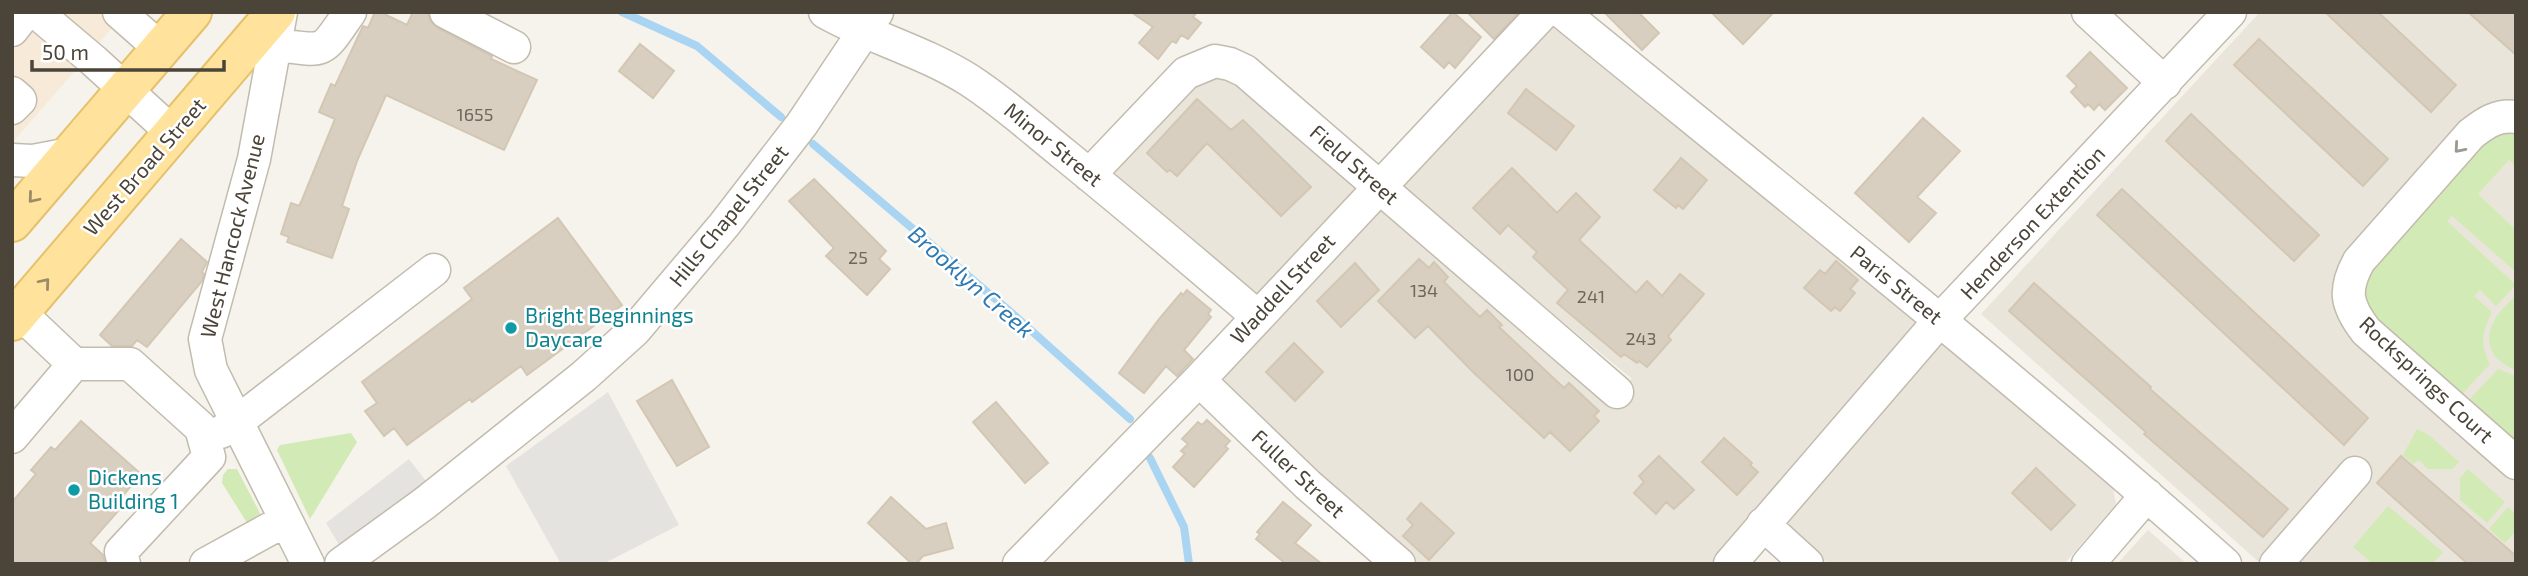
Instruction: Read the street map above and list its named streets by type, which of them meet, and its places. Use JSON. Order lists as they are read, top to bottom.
{
  "streets": {
    "main road": ["West Broad Street"],
    "street": [
      "Minor Street",
      "Field Street",
      "Hills Chapel Street",
      "Henderson Extention",
      "West Hancock Avenue",
      "Paris Street",
      "Waddell Street",
      "Rocksprings Court",
      "Fuller Street"
    ]
  },
  "crossings": [
    ["Minor Street", "Field Street"],
    ["Minor Street", "Hills Chapel Street"],
    ["Minor Street", "Waddell Street"],
    ["Field Street", "Waddell Street"],
    ["West Broad Street", "West Hancock Avenue"],
    ["Henderson Extention", "Paris Street"],
    ["Waddell Street", "Fuller Street"]
  ],
  "water": ["Brooklyn Creek"],
  "places": ["Bright Beginnings Daycare", "Dickens Building 1"],
  "house_numbers": [
    "1655",
    "25",
    "134",
    "241",
    "243",
    "100"
  ],
  "scale_bar": "50 m"
}
